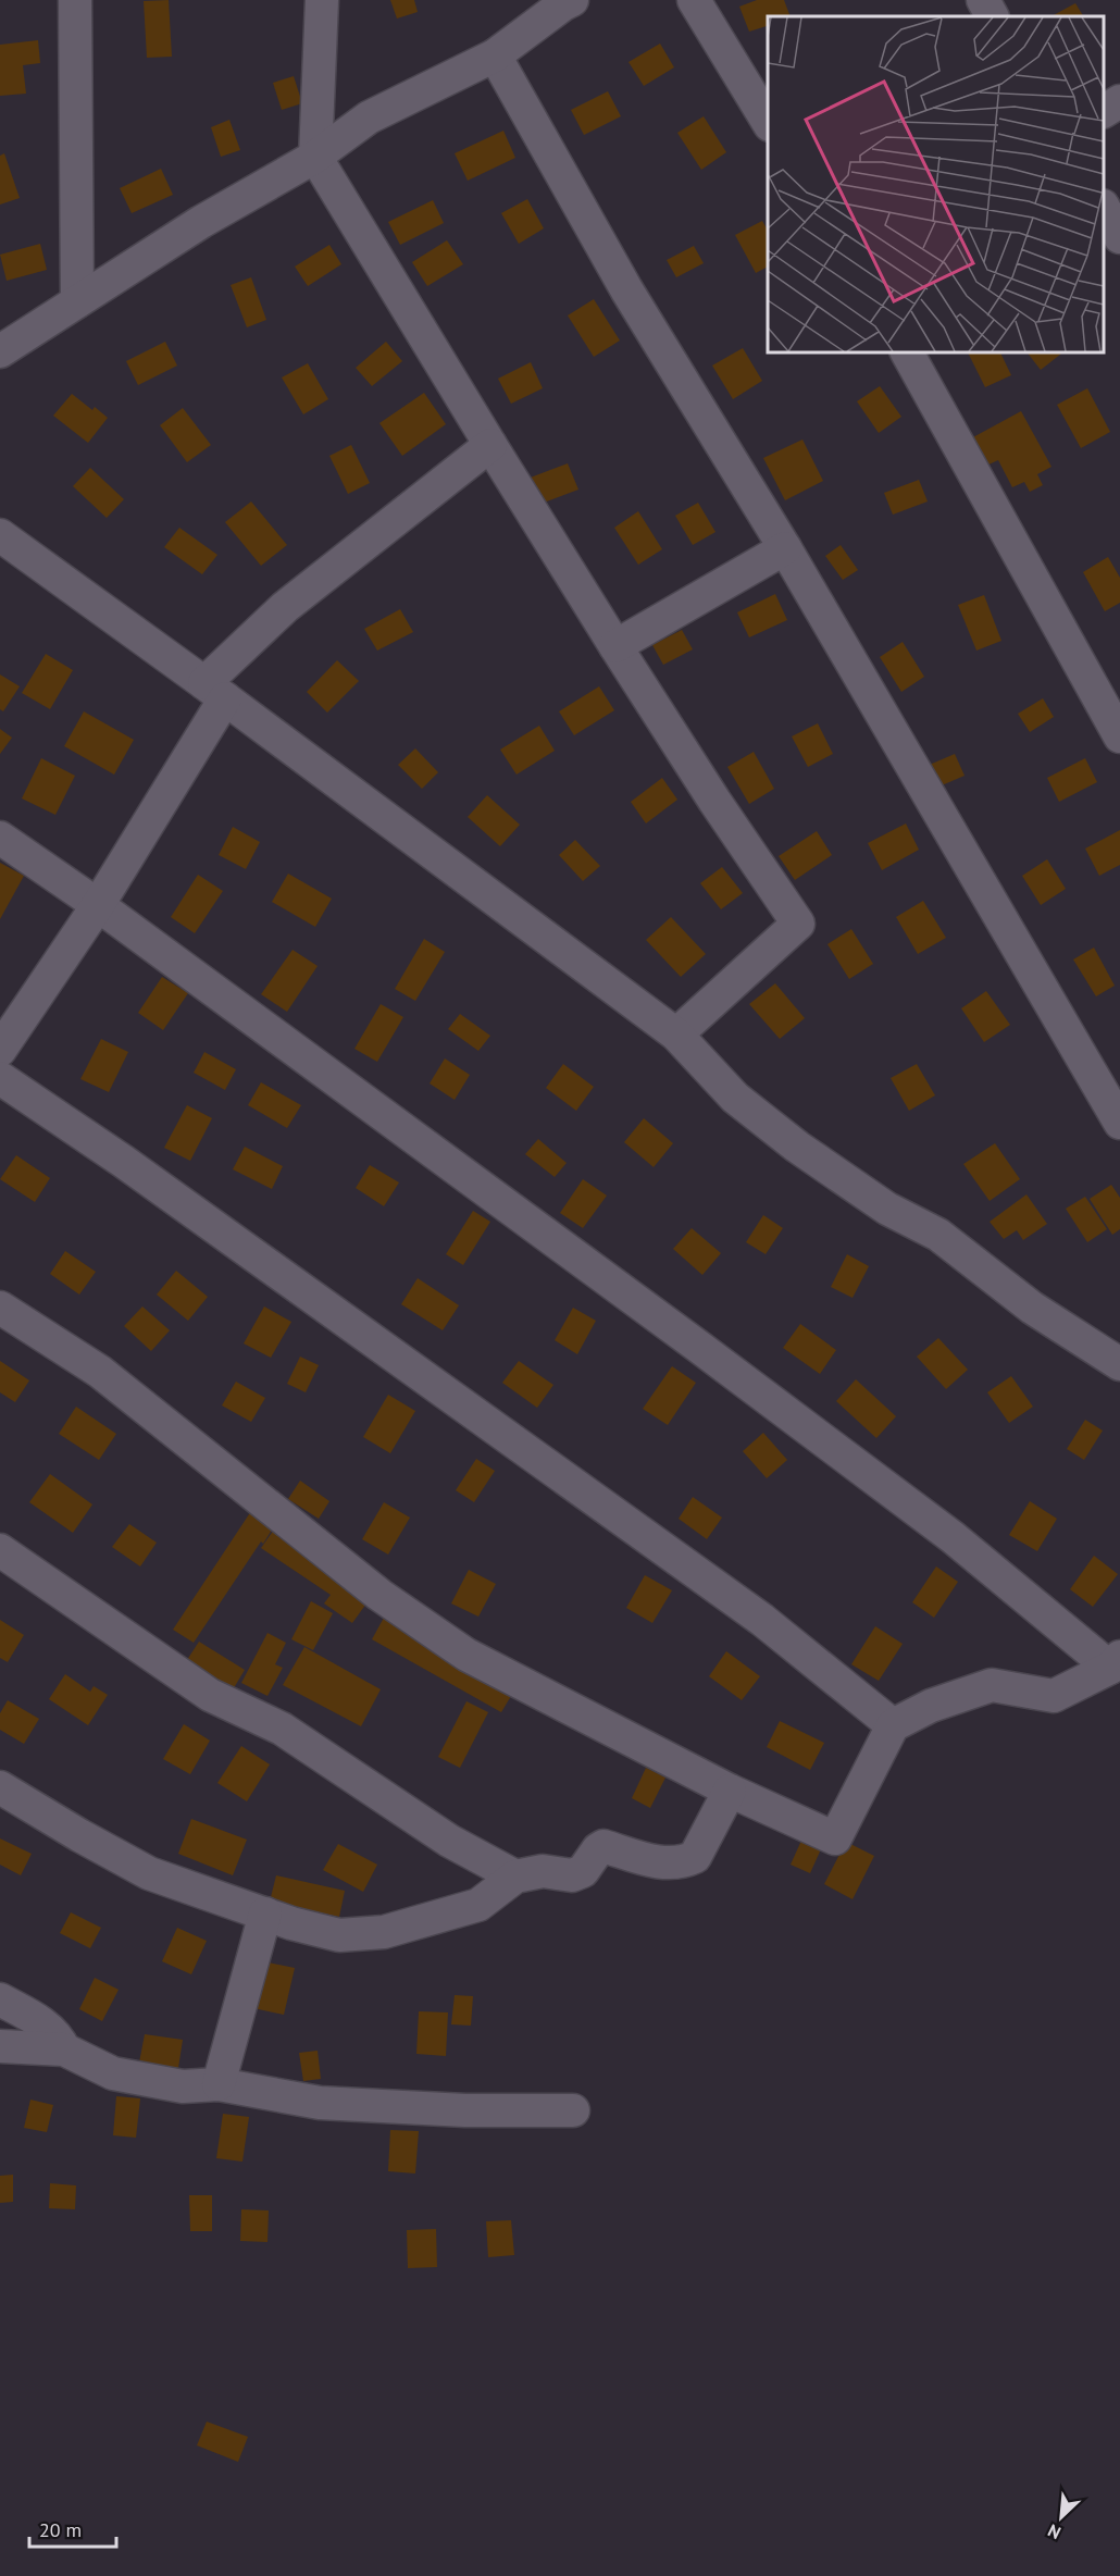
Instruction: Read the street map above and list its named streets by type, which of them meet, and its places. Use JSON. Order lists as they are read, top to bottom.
{
  "scale_bar": "20 m",
  "north": "bottom left"
}
